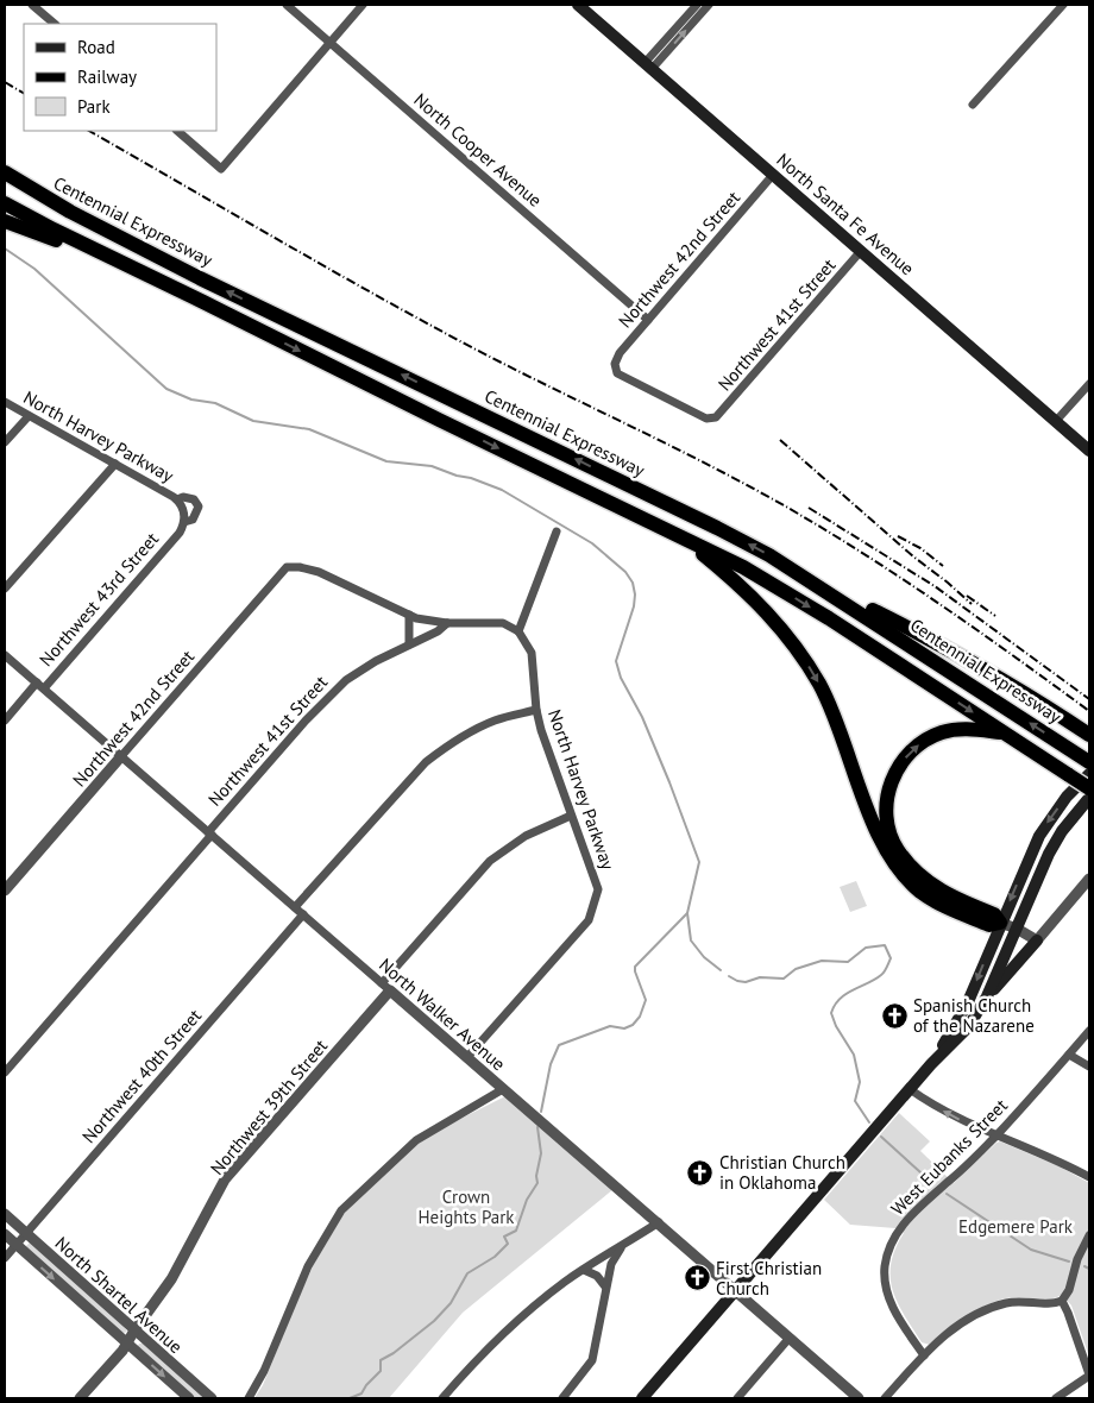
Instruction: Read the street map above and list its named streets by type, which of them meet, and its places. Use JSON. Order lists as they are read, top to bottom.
{
  "streets": {
    "highway": ["Centennial Expressway"],
    "main road": ["North Santa Fe Avenue"],
    "street": [
      "North Cooper Avenue",
      "Northwest 42nd Street",
      "Northwest 41st Street",
      "North Harvey Parkway",
      "Northwest 43rd Street",
      "North Walker Avenue",
      "Northwest 40th Street",
      "Northwest 39th Street",
      "West Eubanks Street",
      "North Shartel Avenue"
    ]
  },
  "crossings": [
    ["North Cooper Avenue", "Northwest 42nd Street"],
    ["North Santa Fe Avenue", "Northwest 42nd Street"],
    ["North Santa Fe Avenue", "Northwest 41st Street"],
    ["Northwest 42nd Street", "Northwest 41st Street"],
    ["Northwest 42nd Street", "North Walker Avenue"],
    ["Northwest 41st Street", "North Walker Avenue"],
    ["North Harvey Parkway", "Northwest 43rd Street"],
    ["North Harvey Parkway", "North Walker Avenue"],
    ["North Harvey Parkway", "Northwest 39th Street"],
    ["Northwest 43rd Street", "North Walker Avenue"],
    ["North Walker Avenue", "Northwest 40th Street"],
    ["North Walker Avenue", "Northwest 39th Street"],
    ["Northwest 40th Street", "North Shartel Avenue"],
    ["Northwest 39th Street", "North Shartel Avenue"]
  ],
  "parks": ["Crown Heights Park", "Edgemere Park"],
  "places": {
    "church": ["Spanish Church of the Nazarene", "Christian Church in Oklahoma", "First Christian Church"]
  },
  "legend": ["Road", "Railway", "Park"]
}
